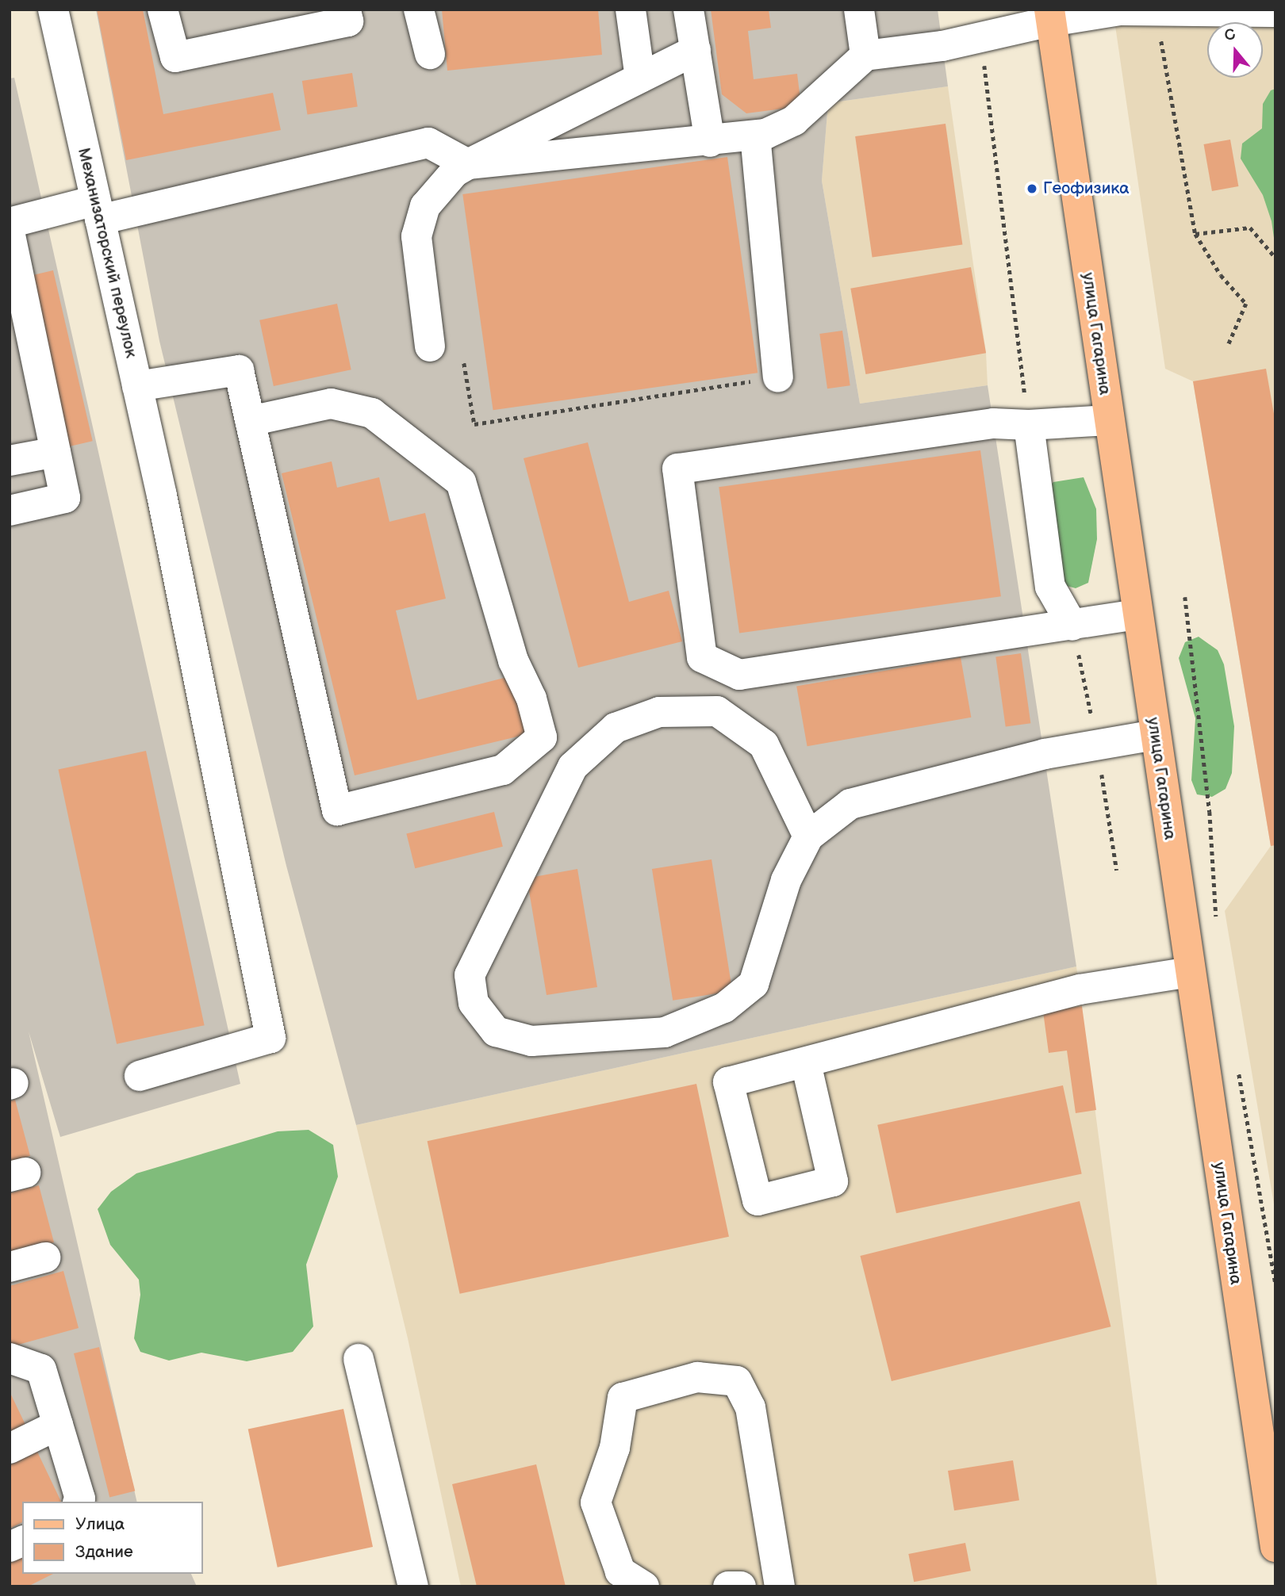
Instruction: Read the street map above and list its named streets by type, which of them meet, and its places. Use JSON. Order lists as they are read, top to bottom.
{
  "streets": {
    "main road": ["улица Гагарина"],
    "street": ["Механизаторский переулок"]
  },
  "places": ["Геофизика"],
  "legend": ["Улица", "Здание"],
  "north": "top"
}
